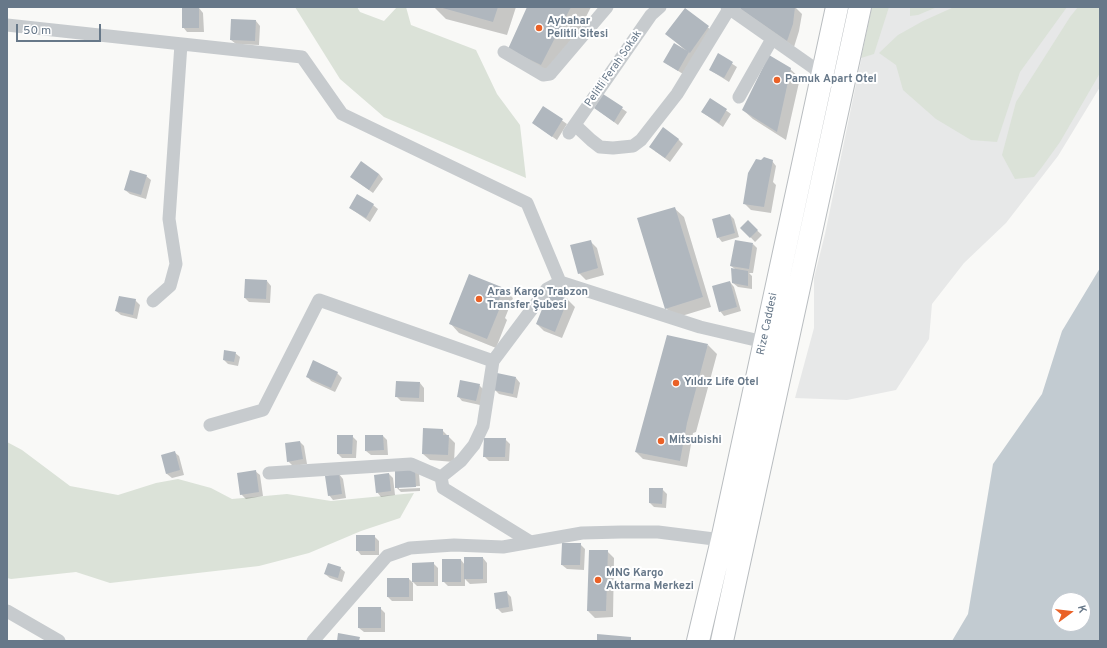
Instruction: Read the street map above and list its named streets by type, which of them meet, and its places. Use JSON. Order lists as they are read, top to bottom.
{
  "streets": {
    "highway": ["Rize Caddesi"],
    "street": ["Pelitli Ferah Sokak"]
  },
  "places": [
    "Aybahar Pelitli Sitesi",
    "Pamuk Apart Otel",
    "Aras Kargo Trabzon Transfer Şubesi",
    "Yıldız Life Otel",
    "Mitsubishi",
    "MNG Kargo Aktarma Merkezi"
  ],
  "scale_bar": "50 m",
  "north": "right"
}
